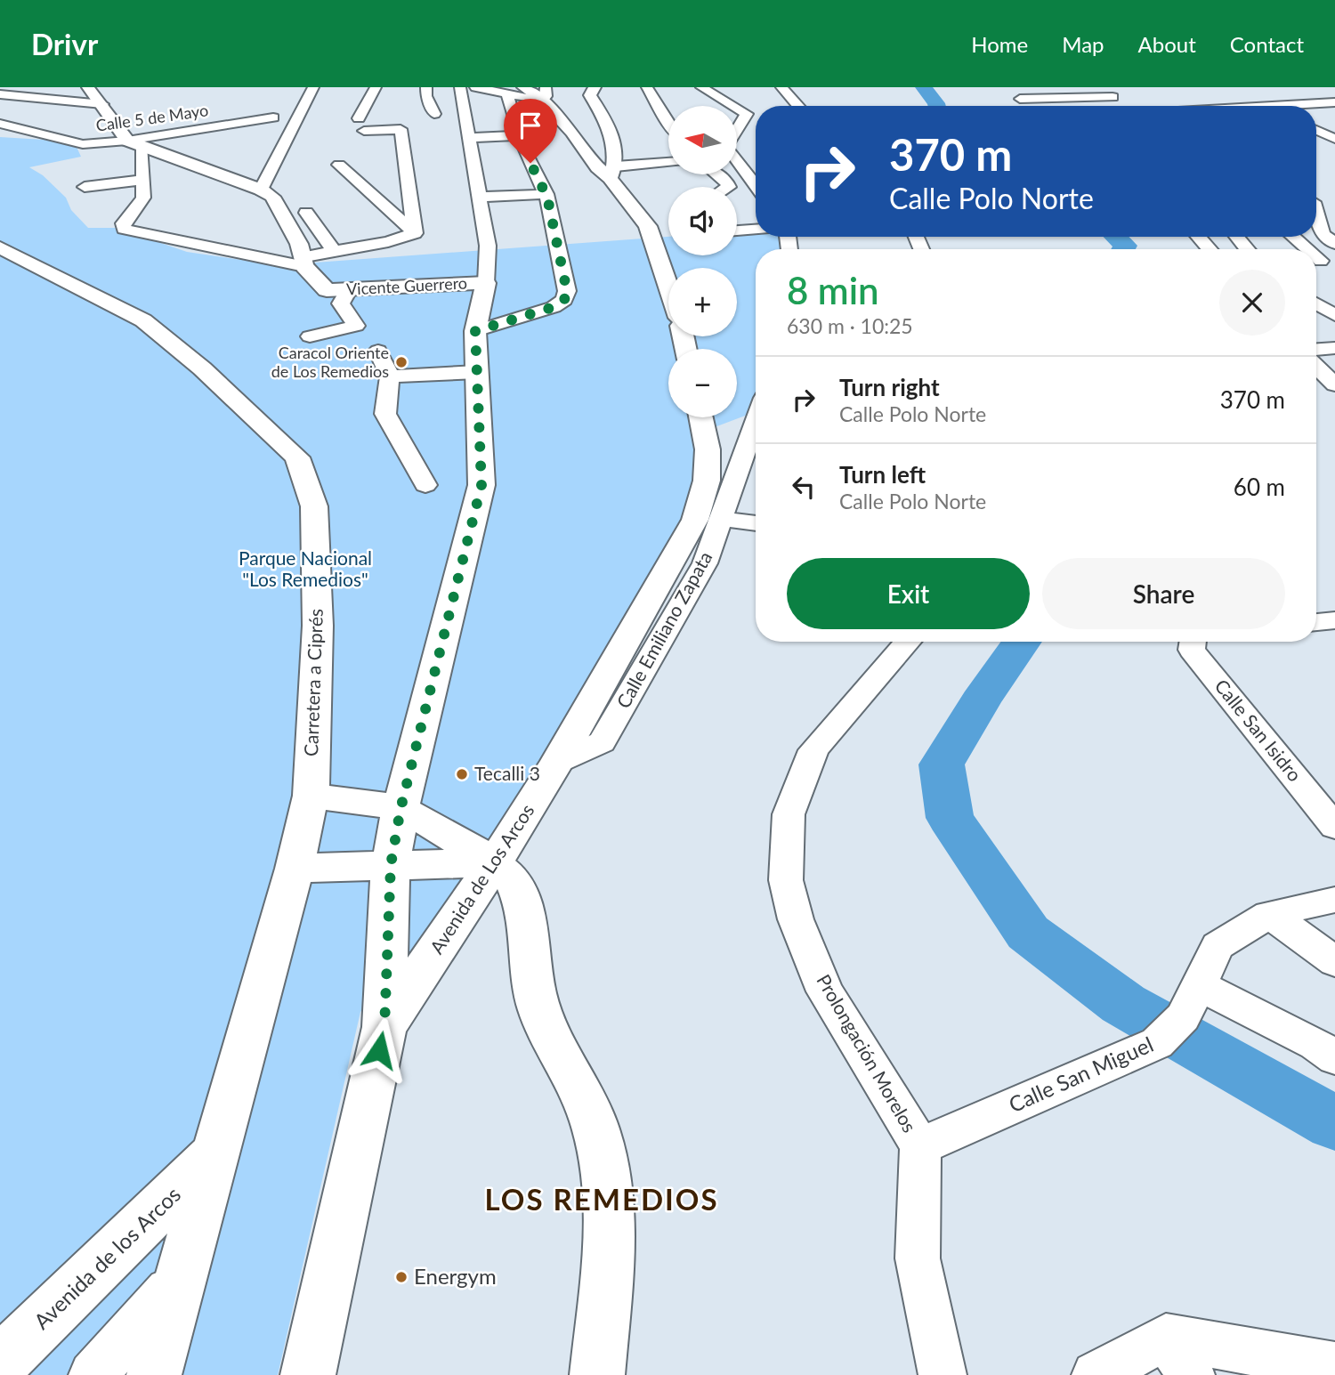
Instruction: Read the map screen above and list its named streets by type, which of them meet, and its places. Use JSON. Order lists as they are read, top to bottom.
{
  "streets": {
    "main road": [
      "Vicente Guerrero",
      "Carretera a Ciprés",
      "Avenida de Los Arcos",
      "Avenida de los Arcos"
    ],
    "street": [
      "Calle 5 de Mayo",
      "Calle Emiliano Zapata",
      "Calle San Isidro",
      "Prolongación Morelos",
      "Calle San Miguel"
    ]
  },
  "crossings": [
    ["Calle Emiliano Zapata", "Avenida de Los Arcos"],
    ["Carretera a Ciprés", "Avenida de Los Arcos"],
    ["Carretera a Ciprés", "Avenida de los Arcos"],
    ["Avenida de Los Arcos", "Avenida de los Arcos"],
    ["Prolongación Morelos", "Calle San Miguel"]
  ],
  "districts": ["LOS REMEDIOS"],
  "parks": ["Parque Nacional \"Los Remedios\""],
  "places": ["Caracol Oriente de Los Remedios", "Tecalli 3", "Energym"],
  "north": "left",
  "page": {
    "header": "Drivr",
    "nav": [
      "Home",
      "Map",
      "About",
      "Contact"
    ],
    "map_buttons": ["+", "−"],
    "turn": ["370 m", "Calle Polo Norte"],
    "heading": ["8 min", "630 m · 10:25"],
    "list": [
      {
        "name": "Turn right",
        "note": "Calle Polo Norte",
        "value": "370 m"
      },
      {
        "name": "Turn left",
        "note": "Calle Polo Norte",
        "value": "60 m"
      }
    ],
    "buttons": ["Exit", "Share"]
  }
}
